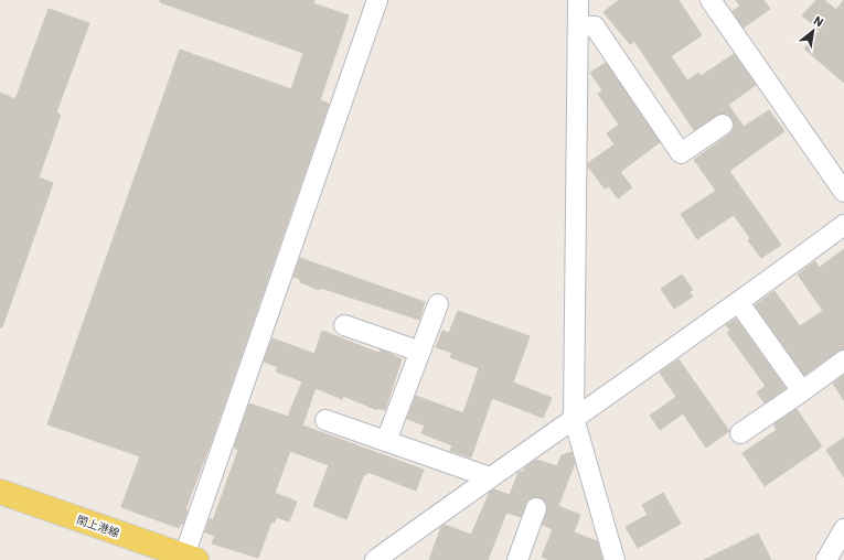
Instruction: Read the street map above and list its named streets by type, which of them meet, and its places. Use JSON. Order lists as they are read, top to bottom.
{
  "streets": {
    "main road": ["閖上港線"]
  },
  "north": "top right"
}
